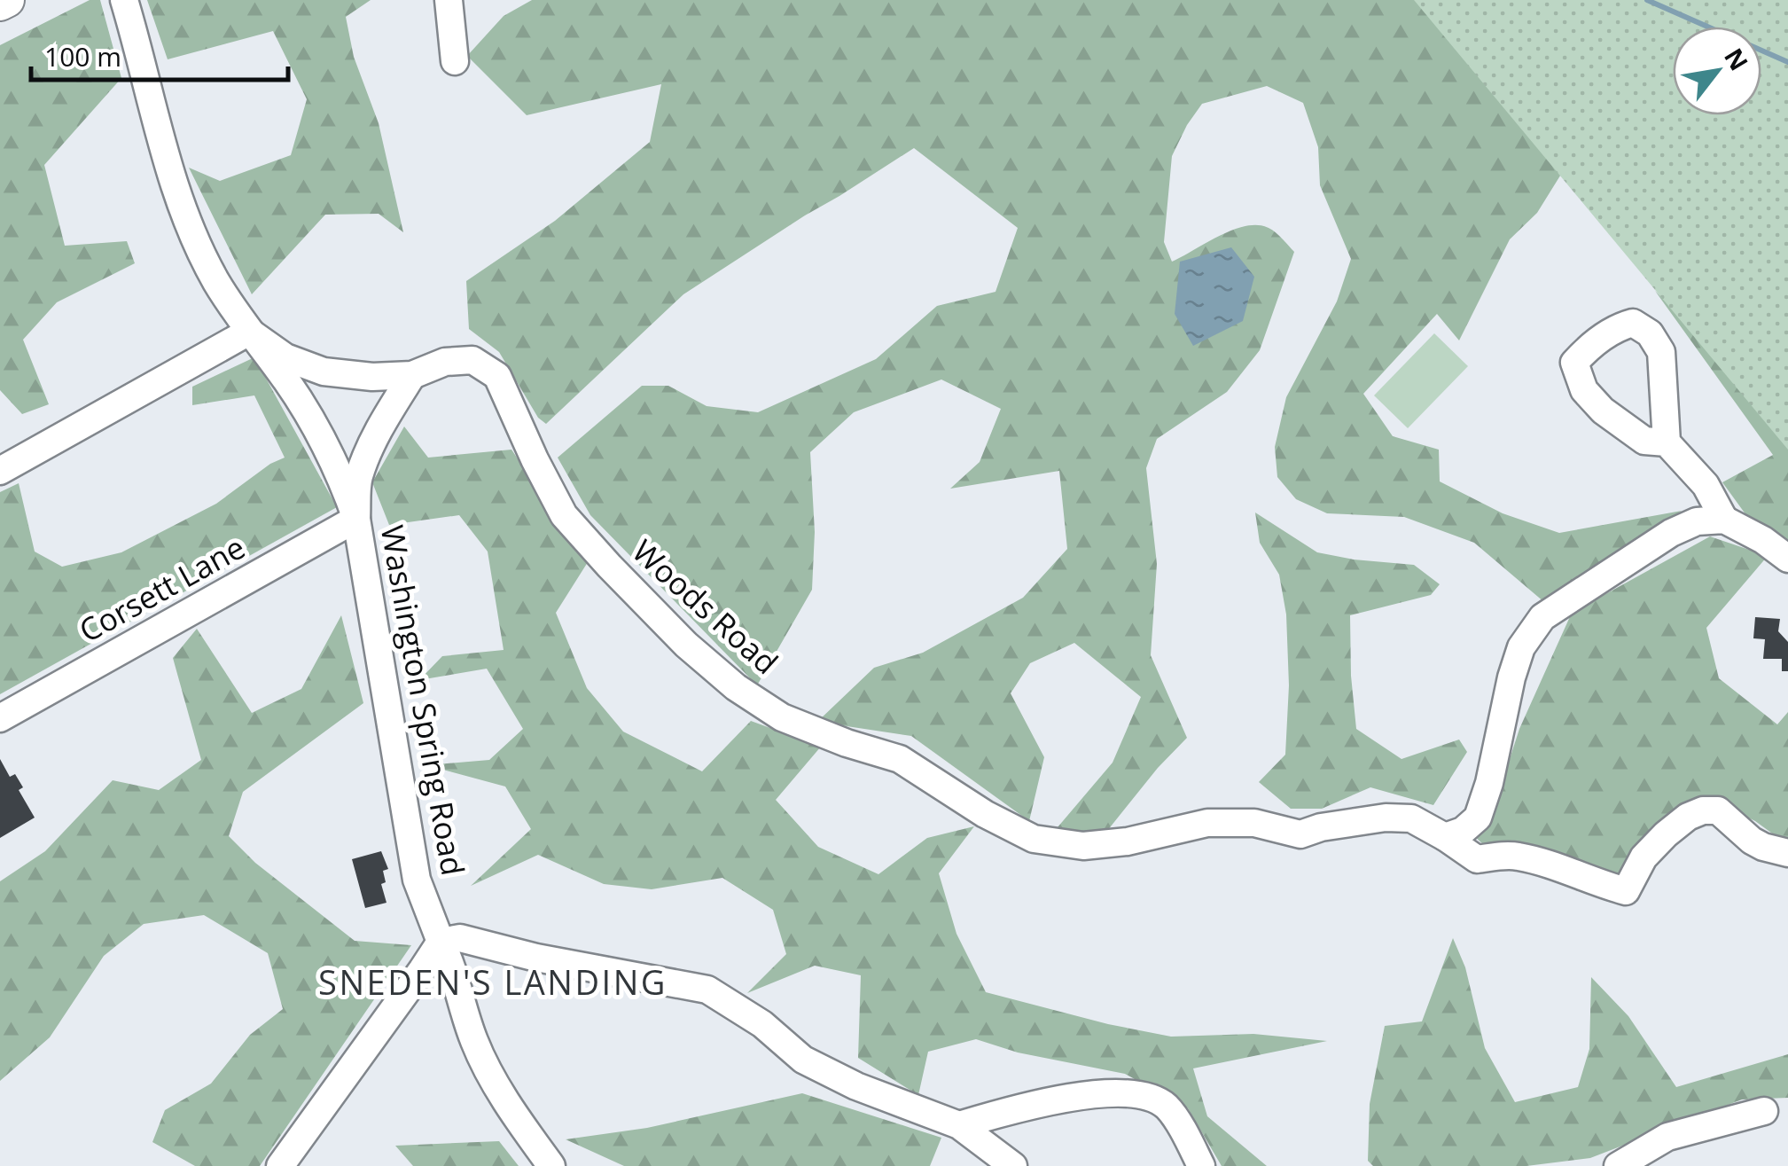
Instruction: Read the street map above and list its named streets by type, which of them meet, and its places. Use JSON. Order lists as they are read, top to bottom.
{
  "streets": {
    "street": ["Corsett Lane", "Woods Road", "Washington Spring Road"]
  },
  "crossings": [
    ["Corsett Lane", "Washington Spring Road"],
    ["Woods Road", "Washington Spring Road"]
  ],
  "districts": ["SNEDEN'S LANDING"],
  "scale_bar": "100 m",
  "north": "top right"
}
